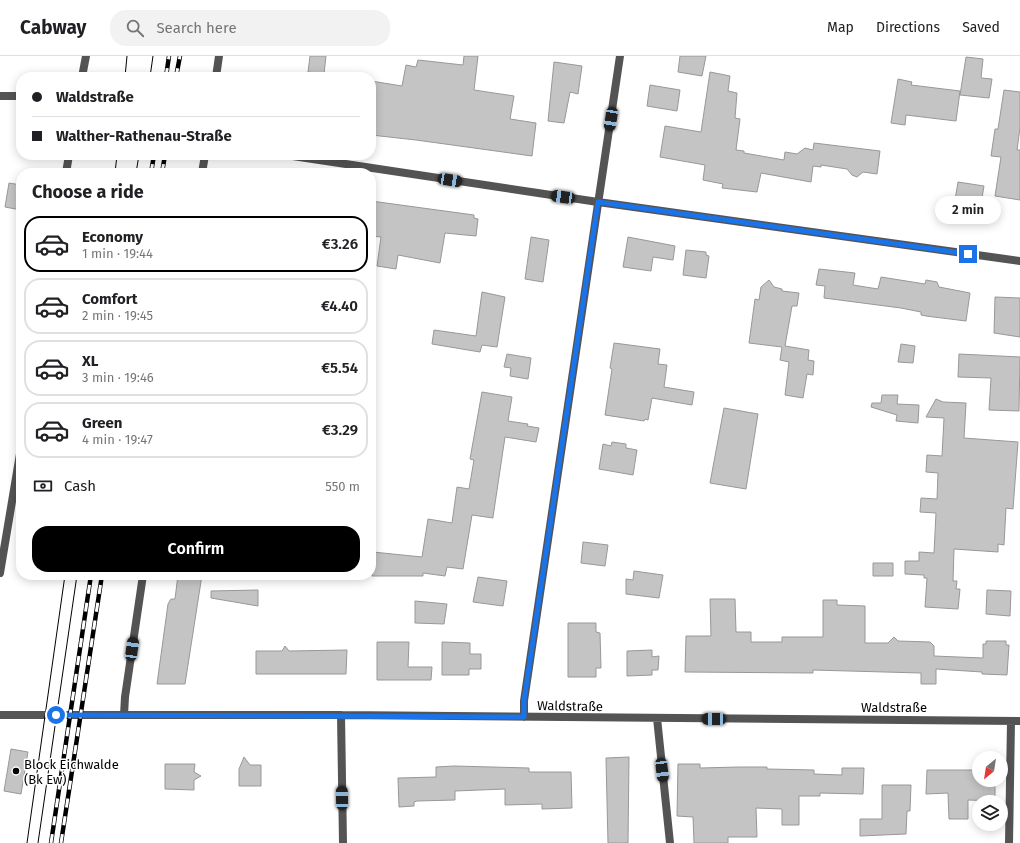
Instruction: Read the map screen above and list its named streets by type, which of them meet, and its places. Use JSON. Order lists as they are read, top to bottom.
{
  "streets": {
    "street": ["Waldstraße"]
  },
  "places": ["Block Eichwalde (Bk Ew)"],
  "north": "bottom left",
  "page": {
    "header": "Cabway",
    "search": "Search here",
    "nav": ["Map", "Directions", "Saved"],
    "banner": ["Waldstraße", "Walther-Rathenau-Straße"],
    "heading": "Choose a ride",
    "bubble": "2 min",
    "list": [
      {
        "name": "Economy",
        "note": "1 min · 19:44",
        "value": "€3.26"
      },
      {
        "name": "Comfort",
        "note": "2 min · 19:45",
        "value": "€4.40"
      },
      {
        "name": "XL",
        "note": "3 min · 19:46",
        "value": "€5.54"
      },
      {
        "name": "Green",
        "note": "4 min · 19:47",
        "value": "€3.29"
      }
    ],
    "pay": ["Cash", "550 m"],
    "buttons": "Confirm"
  }
}
